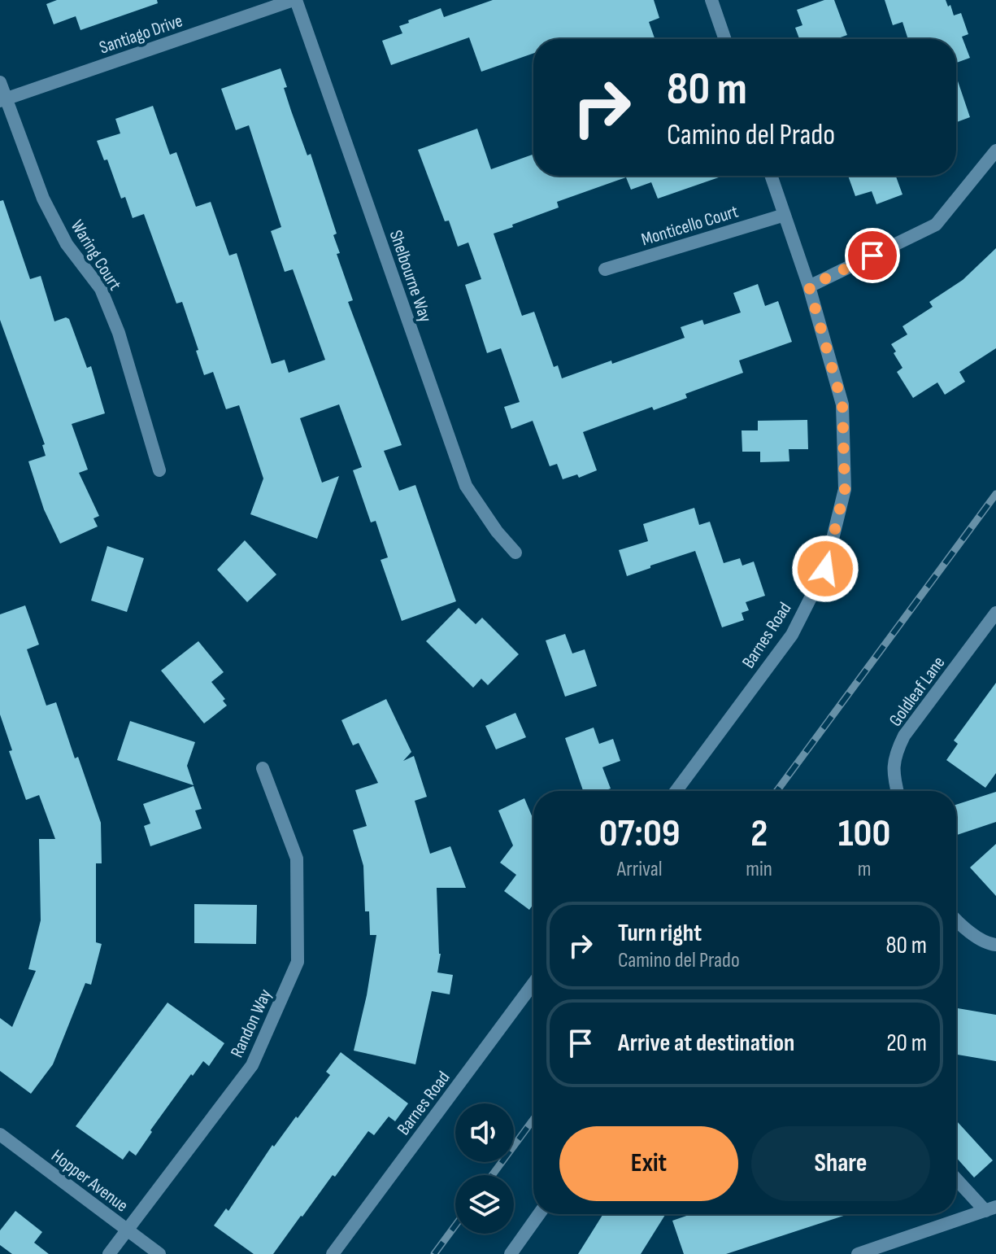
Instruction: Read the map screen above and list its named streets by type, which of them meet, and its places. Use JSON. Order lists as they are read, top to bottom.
{
  "streets": {
    "street": [
      "Santiago Drive",
      "Monticello Court",
      "Waring Court",
      "Shelbourne Way",
      "Barnes Road",
      "Goldleaf Lane",
      "Randon Way",
      "Hopper Avenue"
    ]
  },
  "crossings": [
    ["Santiago Drive", "Waring Court"],
    ["Santiago Drive", "Shelbourne Way"],
    ["Monticello Court", "Barnes Road"],
    ["Randon Way", "Hopper Avenue"]
  ],
  "page": {
    "turn": ["80 m", "Camino del Prado"],
    "eta": [
      "07:09",
      "Arrival",
      "2",
      "min",
      "100",
      "m"
    ],
    "list": [
      {
        "name": "Turn right",
        "note": "Camino del Prado",
        "value": "80 m"
      },
      {
        "name": "Arrive at destination",
        "value": "20 m"
      }
    ],
    "buttons": ["Exit", "Share"]
  }
}
